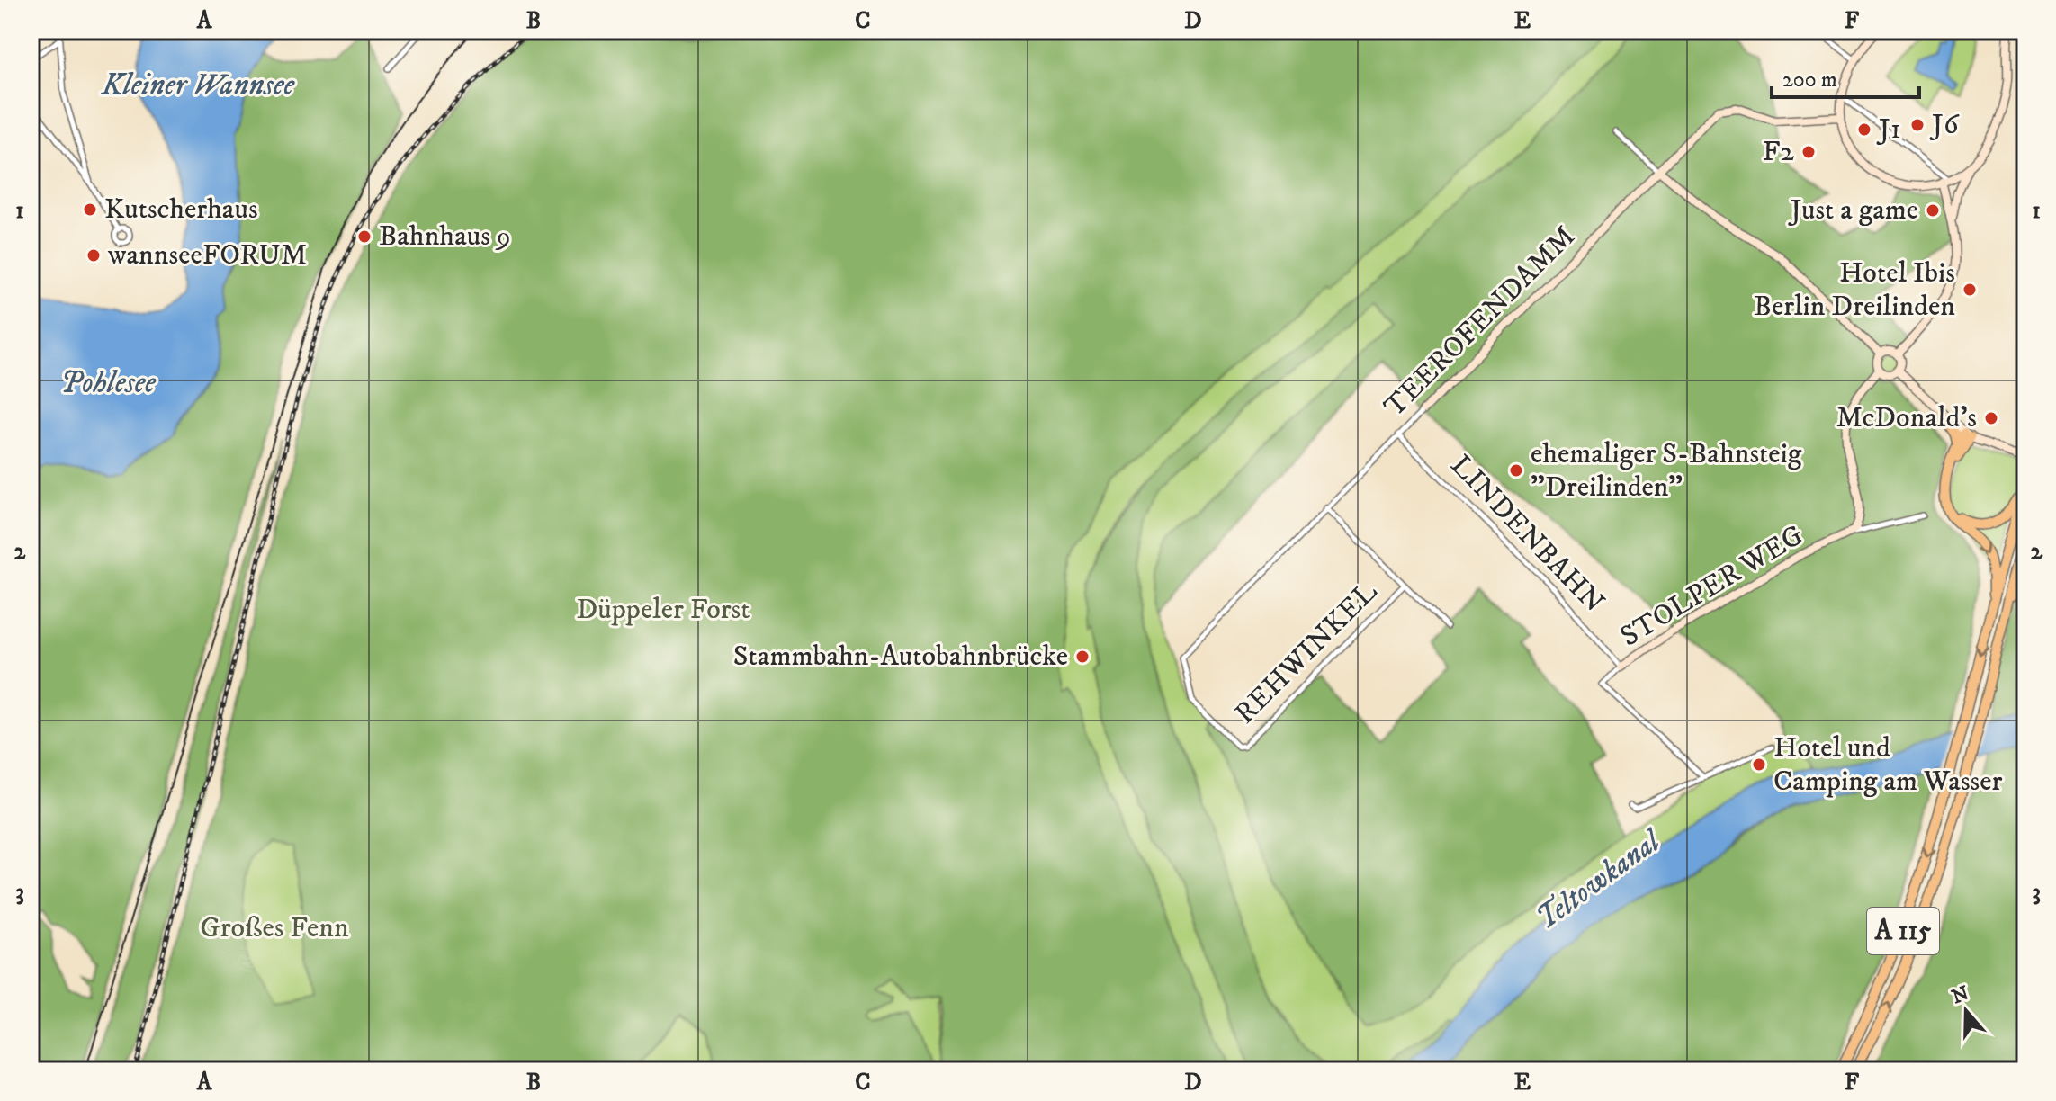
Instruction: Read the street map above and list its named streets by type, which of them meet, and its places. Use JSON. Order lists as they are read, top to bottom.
{
  "streets": {
    "highway": ["A 115"],
    "street": [
      "TEEROFENDAMM",
      "LINDENBAHN",
      "STOLPER WEG",
      "REHWINKEL"
    ]
  },
  "crossings": [
    ["TEEROFENDAMM", "LINDENBAHN"],
    ["TEEROFENDAMM", "REHWINKEL"],
    ["LINDENBAHN", "STOLPER WEG"]
  ],
  "water": ["Kleiner Wannsee", "Pohlesee", "Teltowkanal"],
  "parks": ["Düppeler Forst", "Großes Fenn"],
  "places": [
    "J6",
    "J1",
    "F2",
    "Kutscherhaus",
    "Just a game",
    "Bahnhaus 9",
    "wannseeFORUM",
    "Hotel Ibis Berlin Dreilinden",
    "McDonald's",
    "ehemaliger S-Bahnsteig \"Dreilinden\"",
    "Stammbahn-Autobahnbrücke",
    "Hotel und Camping am Wasser"
  ],
  "scale_bar": "200 m",
  "north": "top",
  "grid": {
    "columns": [
      "A",
      "B",
      "C",
      "D",
      "E",
      "F"
    ],
    "rows": ["1", "2", "3"]
  }
}
